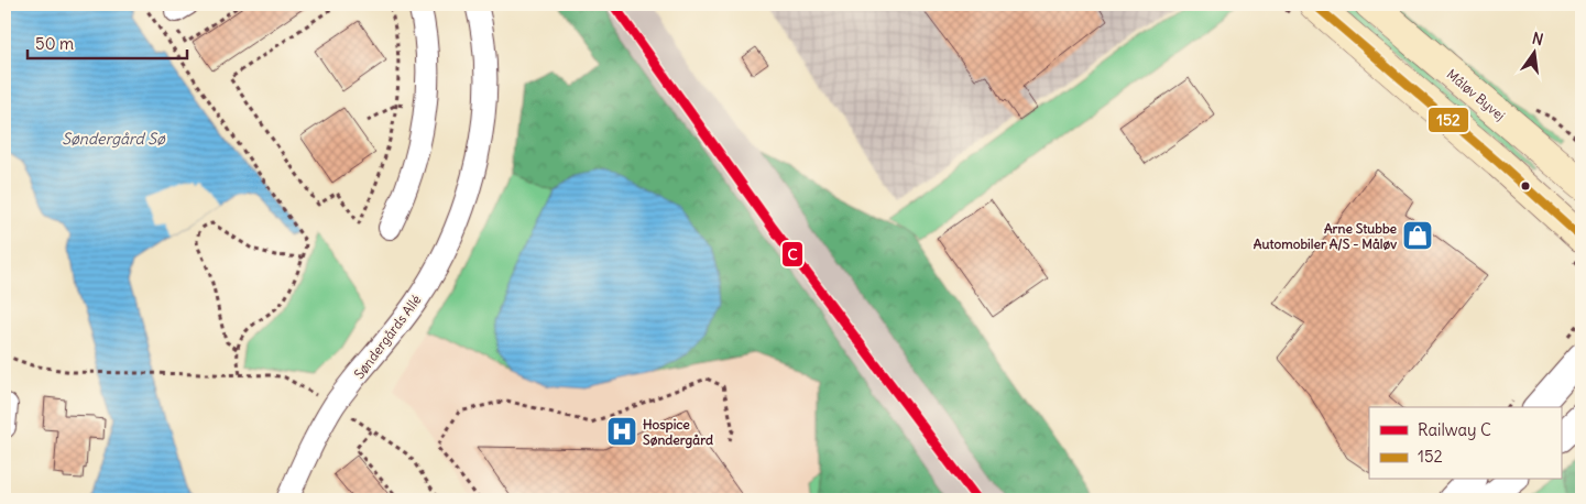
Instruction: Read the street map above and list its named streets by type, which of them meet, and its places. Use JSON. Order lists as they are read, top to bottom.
{
  "streets": {
    "main road": ["Måløv Byvej"],
    "street": ["Søndergårds Allé"]
  },
  "water": ["Søndergård Sø"],
  "places": {
    "shop": ["Arne Stubbe Automobiler A/S - Måløv"],
    "hospital": ["Hospice Søndergård"]
  },
  "lines": ["rail line C", "transit line 152"],
  "legend": ["Railway C", "152"],
  "scale_bar": "50 m",
  "north": "top"
}
